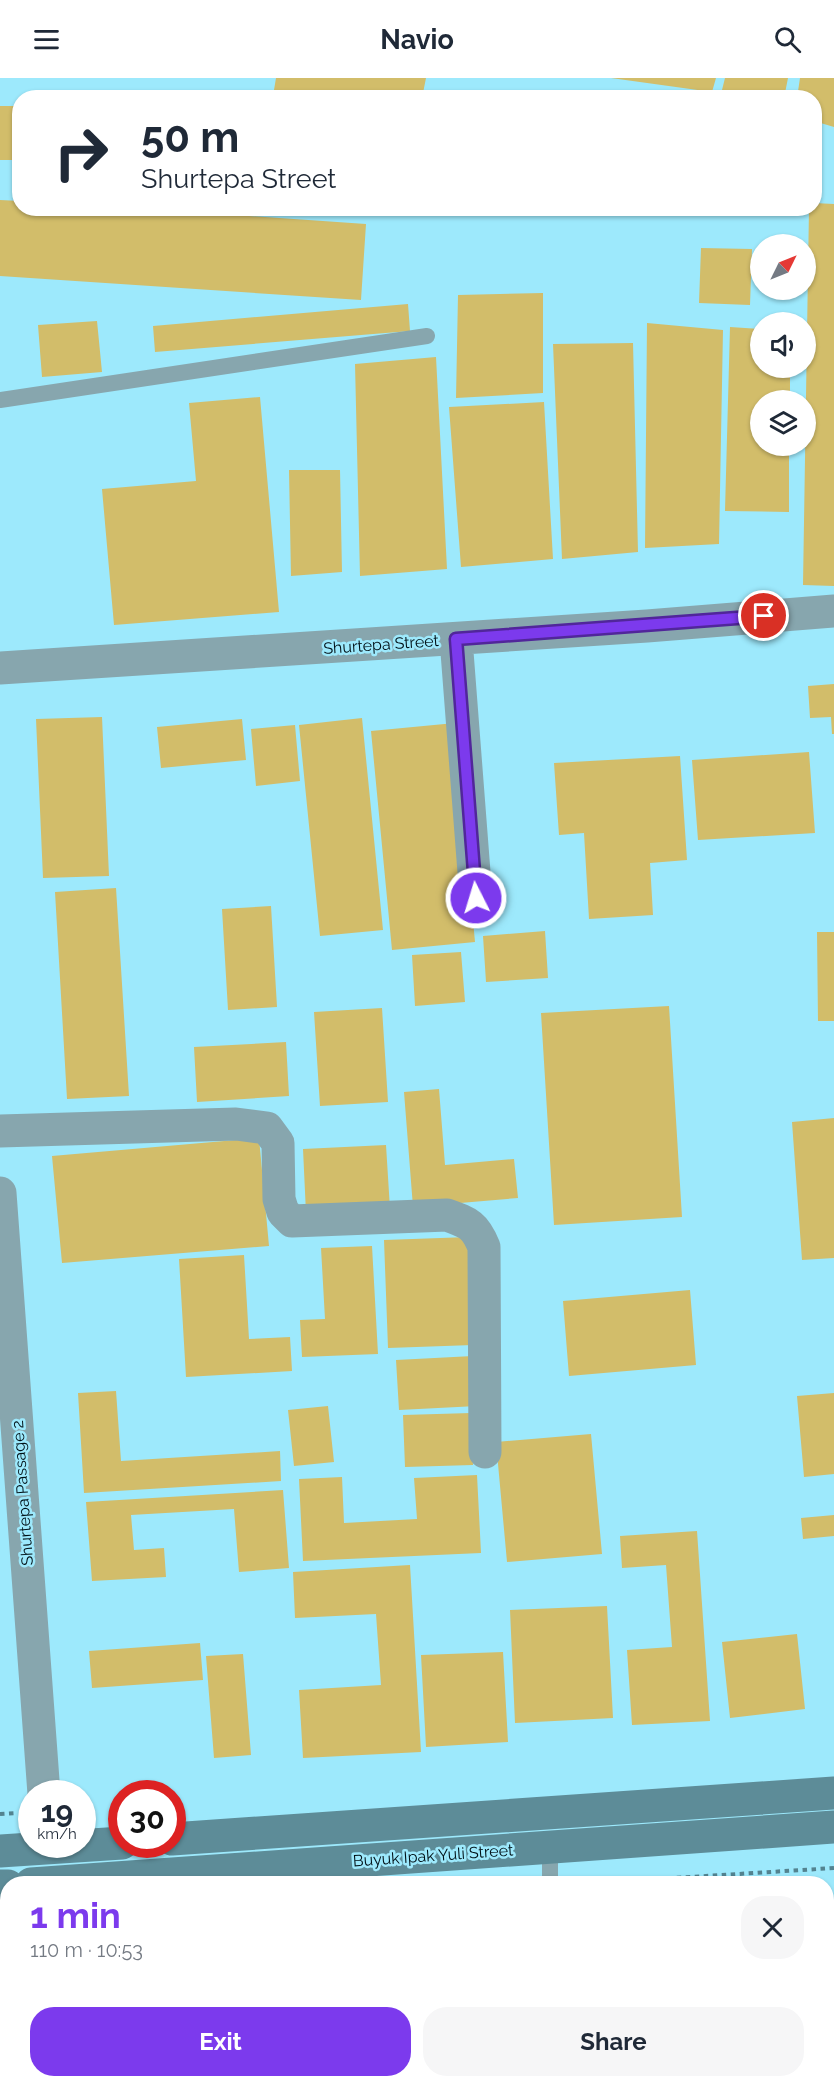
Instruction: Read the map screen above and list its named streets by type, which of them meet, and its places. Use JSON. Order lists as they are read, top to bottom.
{
  "streets": {
    "main road": ["Buyuk Ipak Yuli Street"],
    "street": ["Shurtepa Street", "Shurtepa Passage 2"]
  },
  "north": "top right",
  "page": {
    "header": "Navio",
    "turn": ["50 m", "Shurtepa Street"],
    "speed": "19 km/h",
    "limit": "30",
    "heading": ["1 min", "110 m · 10:53"],
    "buttons": ["Exit", "Share"]
  }
}
